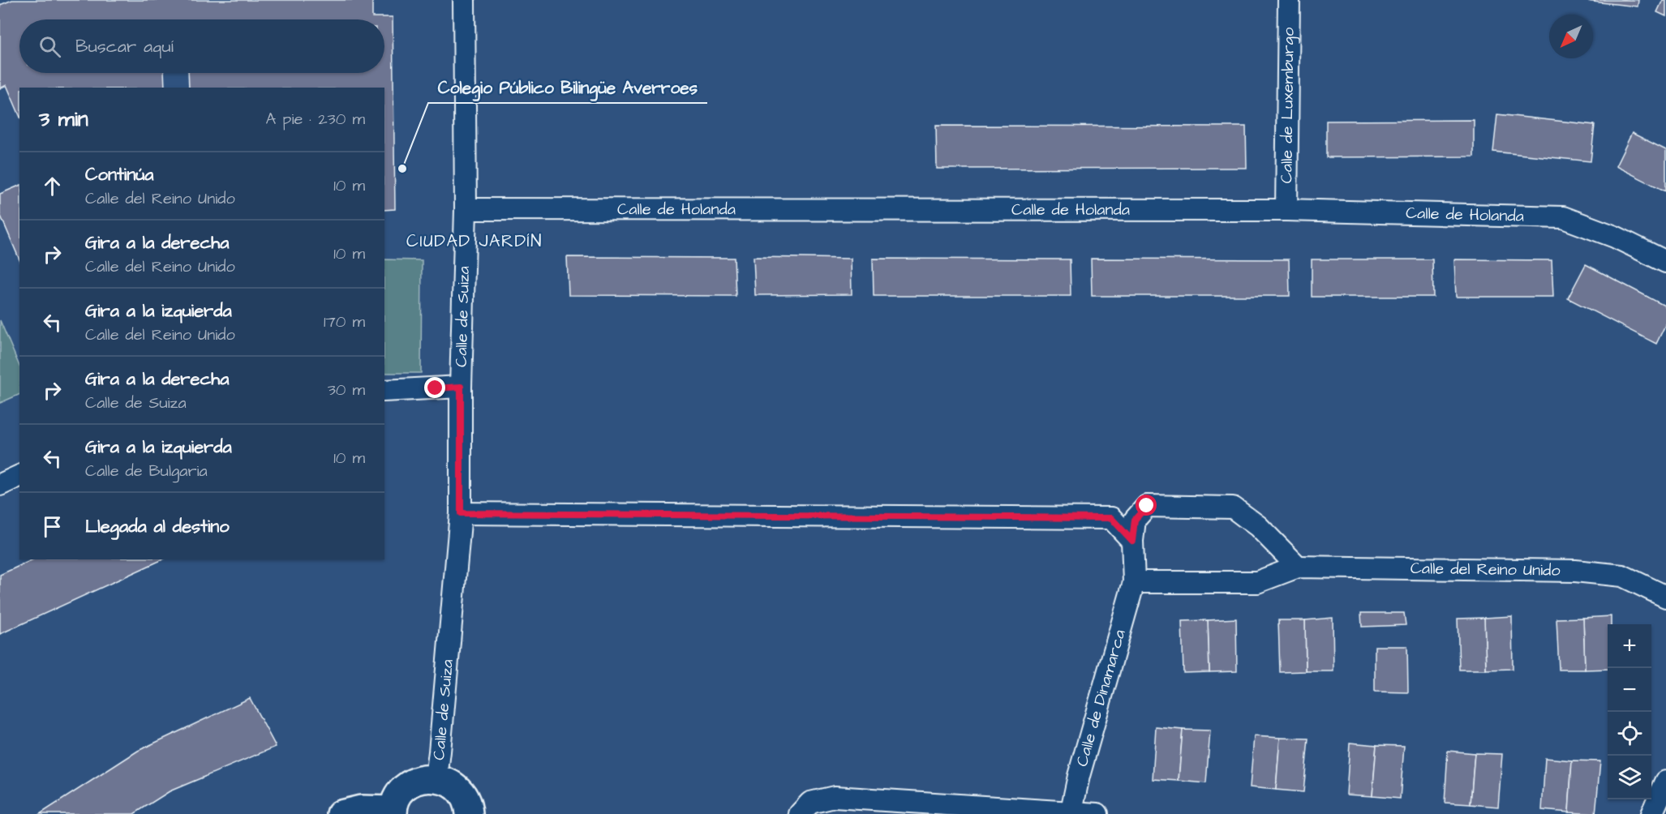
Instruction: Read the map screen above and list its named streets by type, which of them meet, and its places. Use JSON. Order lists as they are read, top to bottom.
{
  "streets": {
    "street": [
      "Calle de Luxemburgo",
      "Calle de Holanda",
      "Calle de Suiza",
      "Calle del Reino Unido",
      "Calle de Dinamarca"
    ]
  },
  "crossings": [
    ["Calle de Luxemburgo", "Calle de Holanda"],
    ["Calle de Holanda", "Calle de Suiza"],
    ["Calle del Reino Unido", "Calle de Dinamarca"]
  ],
  "districts": ["CIUDAD JARDÍN"],
  "places": ["Colegio Público Bilingüe Averroes"],
  "north": "bottom left",
  "page": {
    "search": "Buscar aquí",
    "heading": ["3 min", "A pie · 230 m"],
    "list": [
      ["Continúa", "Calle del Reino Unido", "10 m"],
      ["Gira a la derecha", "Calle del Reino Unido", "10 m"],
      ["Gira a la izquierda", "Calle del Reino Unido", "170 m"],
      ["Gira a la derecha", "Calle de Suiza", "30 m"],
      ["Gira a la izquierda", "Calle de Bulgaria", "10 m"],
      "Llegada al destino"
    ],
    "map_buttons": ["+", "−"]
  }
}
